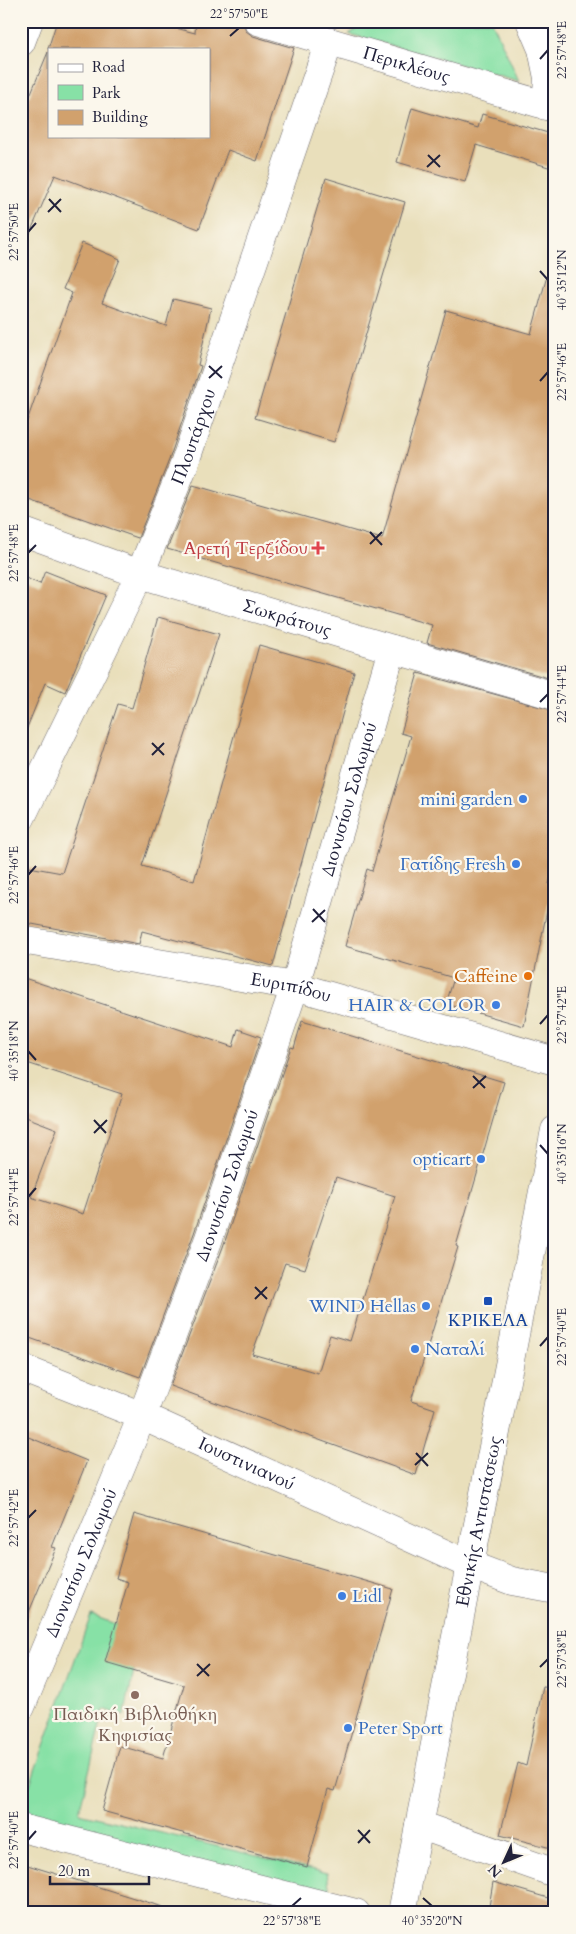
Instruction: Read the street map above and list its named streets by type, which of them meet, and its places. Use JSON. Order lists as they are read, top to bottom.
{
  "streets": {
    "street": [
      "Περικλέους",
      "Πλουτάρχου",
      "Σωκράτους",
      "Διονυσίου Σολωμού",
      "Ευριπίδου",
      "Ιουστινιανού",
      "Εθνικής Αντιστάσεως"
    ]
  },
  "crossings": [
    ["Περικλέους", "Πλουτάρχου"],
    ["Πλουτάρχου", "Σωκράτους"],
    ["Σωκράτους", "Διονυσίου Σολωμού"],
    ["Διονυσίου Σολωμού", "Ευριπίδου"],
    ["Διονυσίου Σολωμού", "Ιουστινιανού"],
    ["Ιουστινιανού", "Εθνικής Αντιστάσεως"]
  ],
  "places": {
    "health": ["Αρετή Τερζίδου"],
    "other": [
      "mini garden",
      "Γατίδης Fresh",
      "Caffeine",
      "HAIR & COLOR",
      "opticart",
      "WIND Hellas",
      "Ναταλί",
      "Lidl",
      "Παιδική Βιβλιοθήκη Κηφισίας",
      "Peter Sport"
    ],
    "transit": ["ΚΡΙΚΕΛΑ"]
  },
  "legend": ["Road", "Park", "Building"],
  "scale_bar": "20 m",
  "north": "bottom left",
  "coordinates": [
    "22°57'50\"E",
    "22°57'48\"E",
    "40°35'12\"N",
    "22°57'46\"E",
    "22°57'44\"E",
    "22°57'42\"E",
    "40°35'18\"N",
    "40°35'16\"N",
    "22°57'40\"E",
    "22°57'38\"E",
    "40°35'20\"N"
  ]
}
